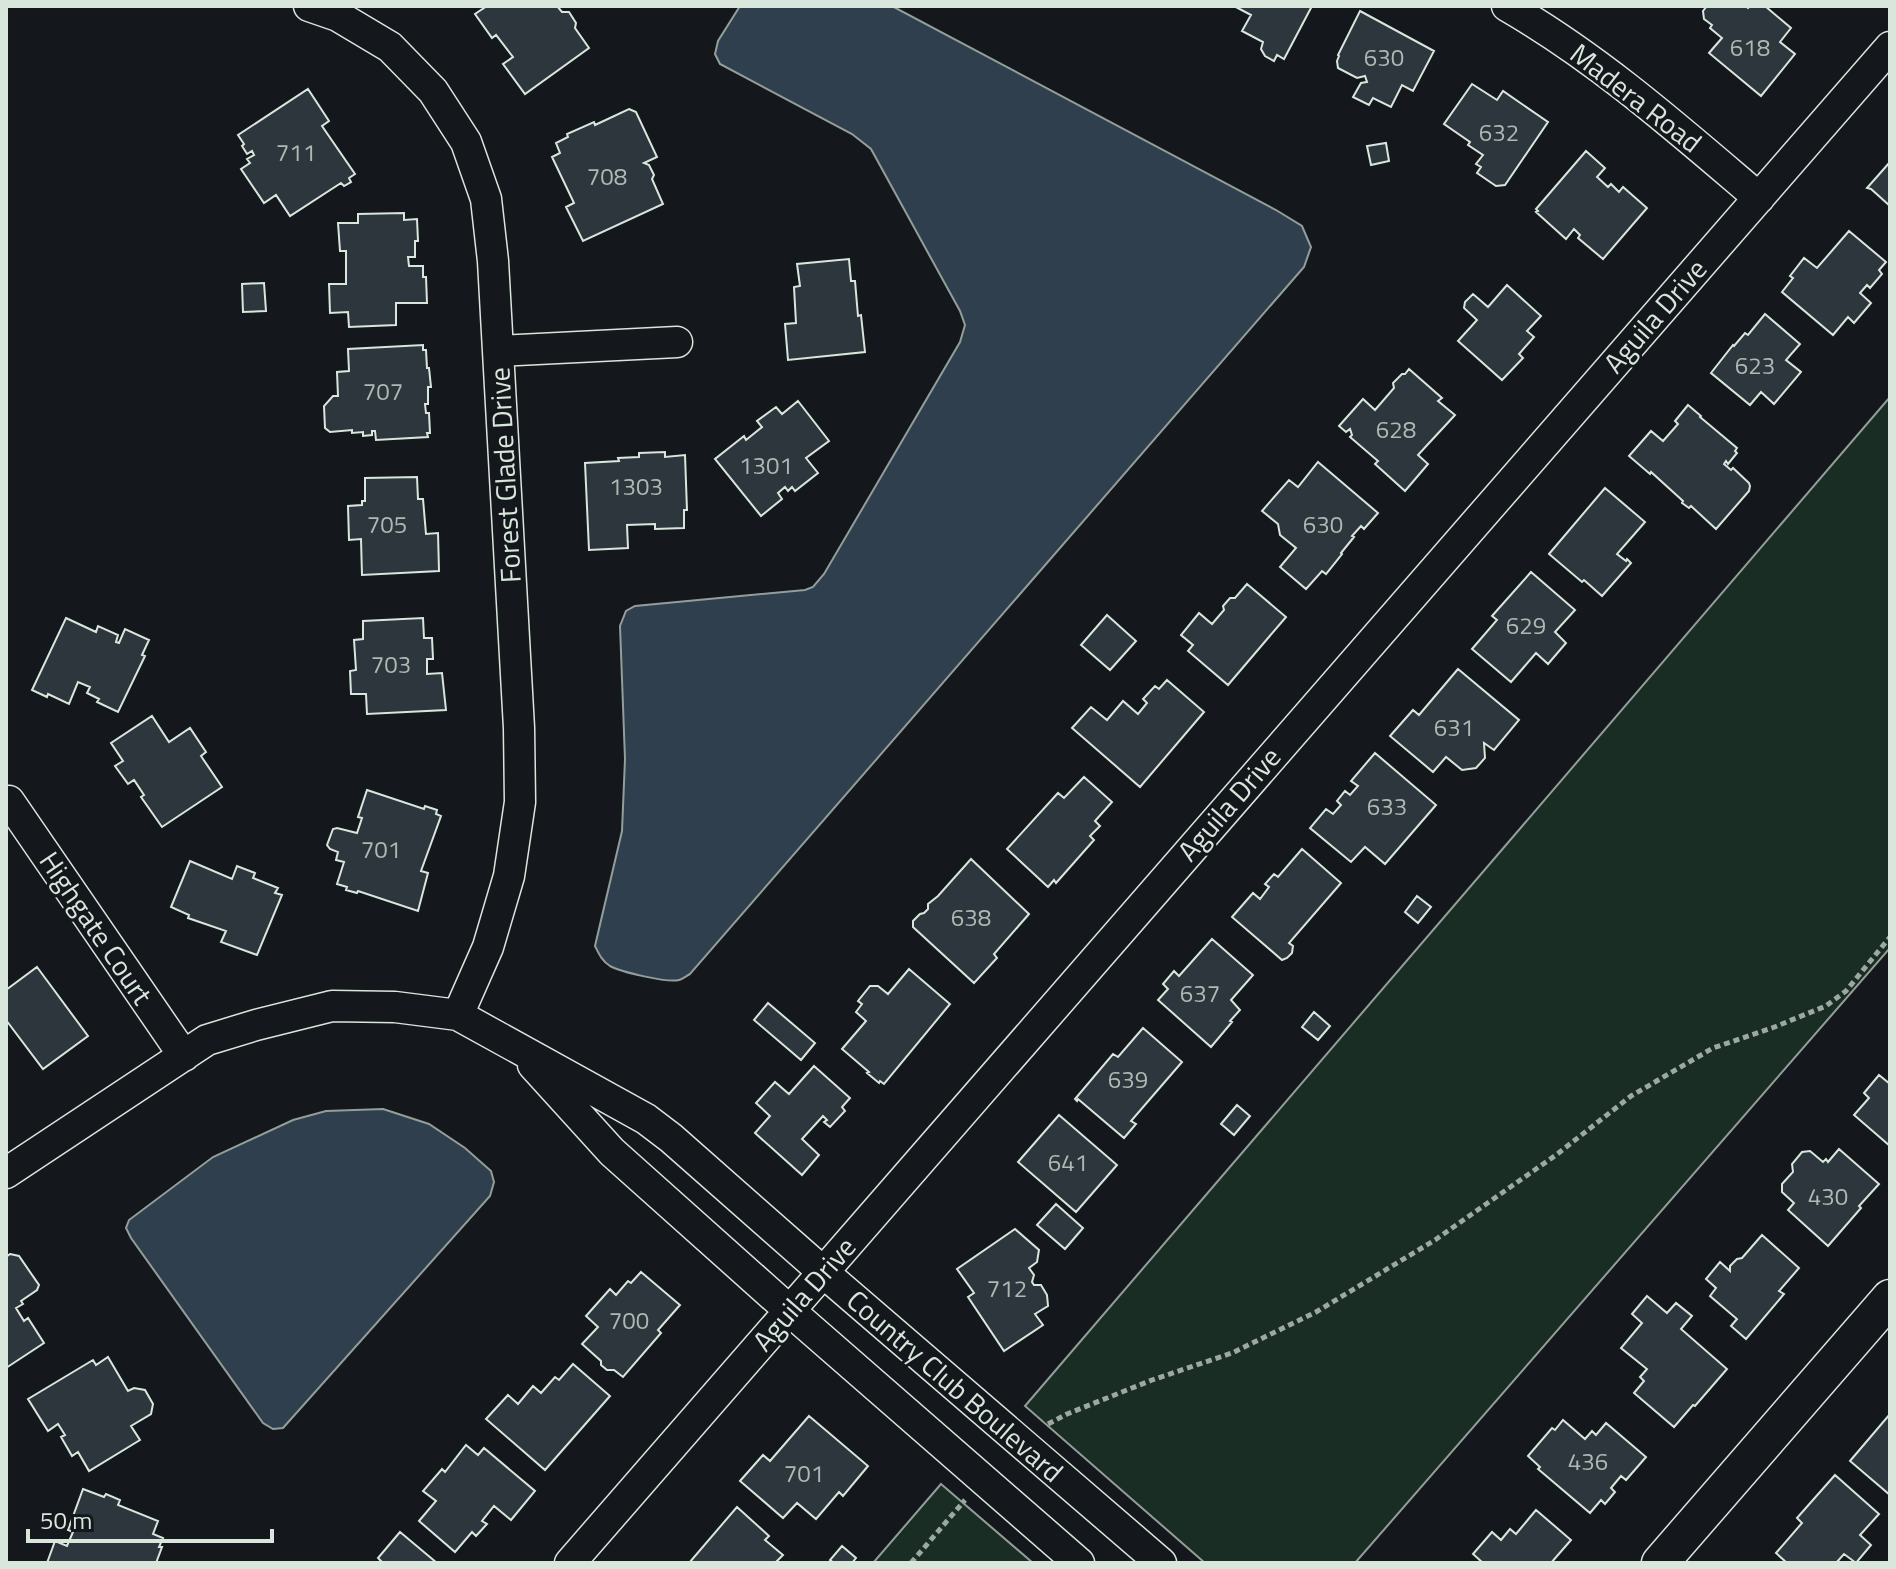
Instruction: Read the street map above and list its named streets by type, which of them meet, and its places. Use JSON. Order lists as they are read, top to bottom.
{
  "streets": {
    "street": [
      "Madera Road",
      "Aguila Drive",
      "Forest Glade Drive",
      "Highgate Court",
      "Country Club Boulevard"
    ]
  },
  "crossings": [
    ["Madera Road", "Aguila Drive"],
    ["Aguila Drive", "Country Club Boulevard"],
    ["Forest Glade Drive", "Country Club Boulevard"],
    ["Highgate Court", "Country Club Boulevard"]
  ],
  "house_numbers": [
    "618",
    "630",
    "632",
    "711",
    "708",
    "623",
    "707",
    "628",
    "1301",
    "1303",
    "705",
    "630",
    "629",
    "703",
    "631",
    "633",
    "701",
    "638",
    "637",
    "639",
    "641",
    "430",
    "712",
    "700",
    "436",
    "701"
  ],
  "scale_bar": "50 m"
}
